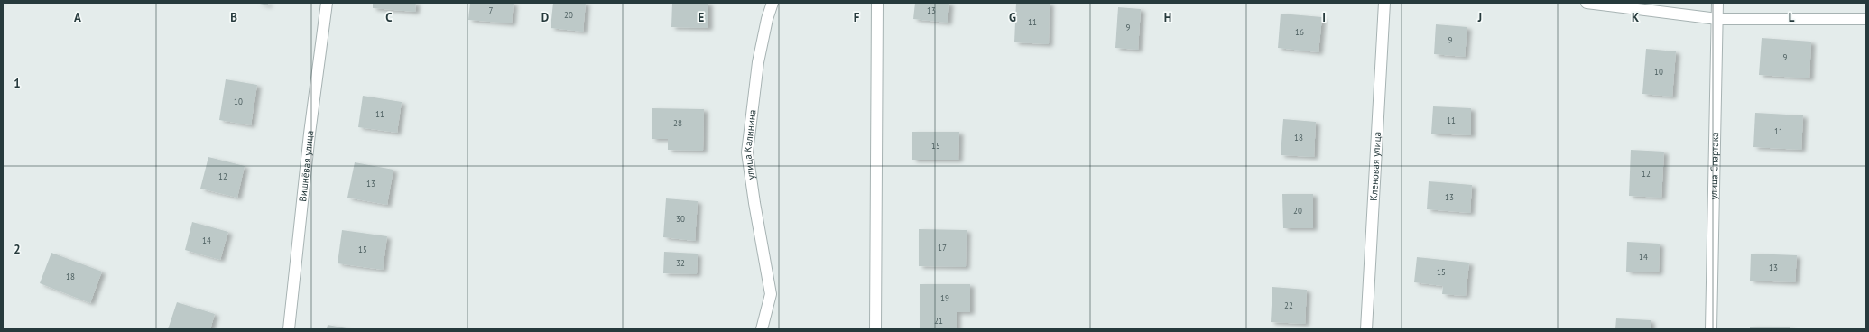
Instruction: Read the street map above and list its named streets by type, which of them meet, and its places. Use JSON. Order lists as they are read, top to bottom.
{
  "streets": {
    "street": [
      "улица Калинина",
      "Вишнёвая улица",
      "Кленовая улица",
      "улица Спартака"
    ]
  },
  "house_numbers": [
    "7",
    "13",
    "20",
    "11",
    "9",
    "16",
    "9",
    "9",
    "10",
    "10",
    "11",
    "11",
    "28",
    "11",
    "18",
    "15",
    "12",
    "12",
    "13",
    "13",
    "20",
    "30",
    "14",
    "17",
    "15",
    "14",
    "32",
    "13",
    "15",
    "18",
    "19",
    "22",
    "21"
  ],
  "grid": {
    "columns": [
      "A",
      "B",
      "C",
      "D",
      "E",
      "F",
      "G",
      "H",
      "I",
      "J",
      "K",
      "L"
    ],
    "rows": ["1", "2"]
  }
}
